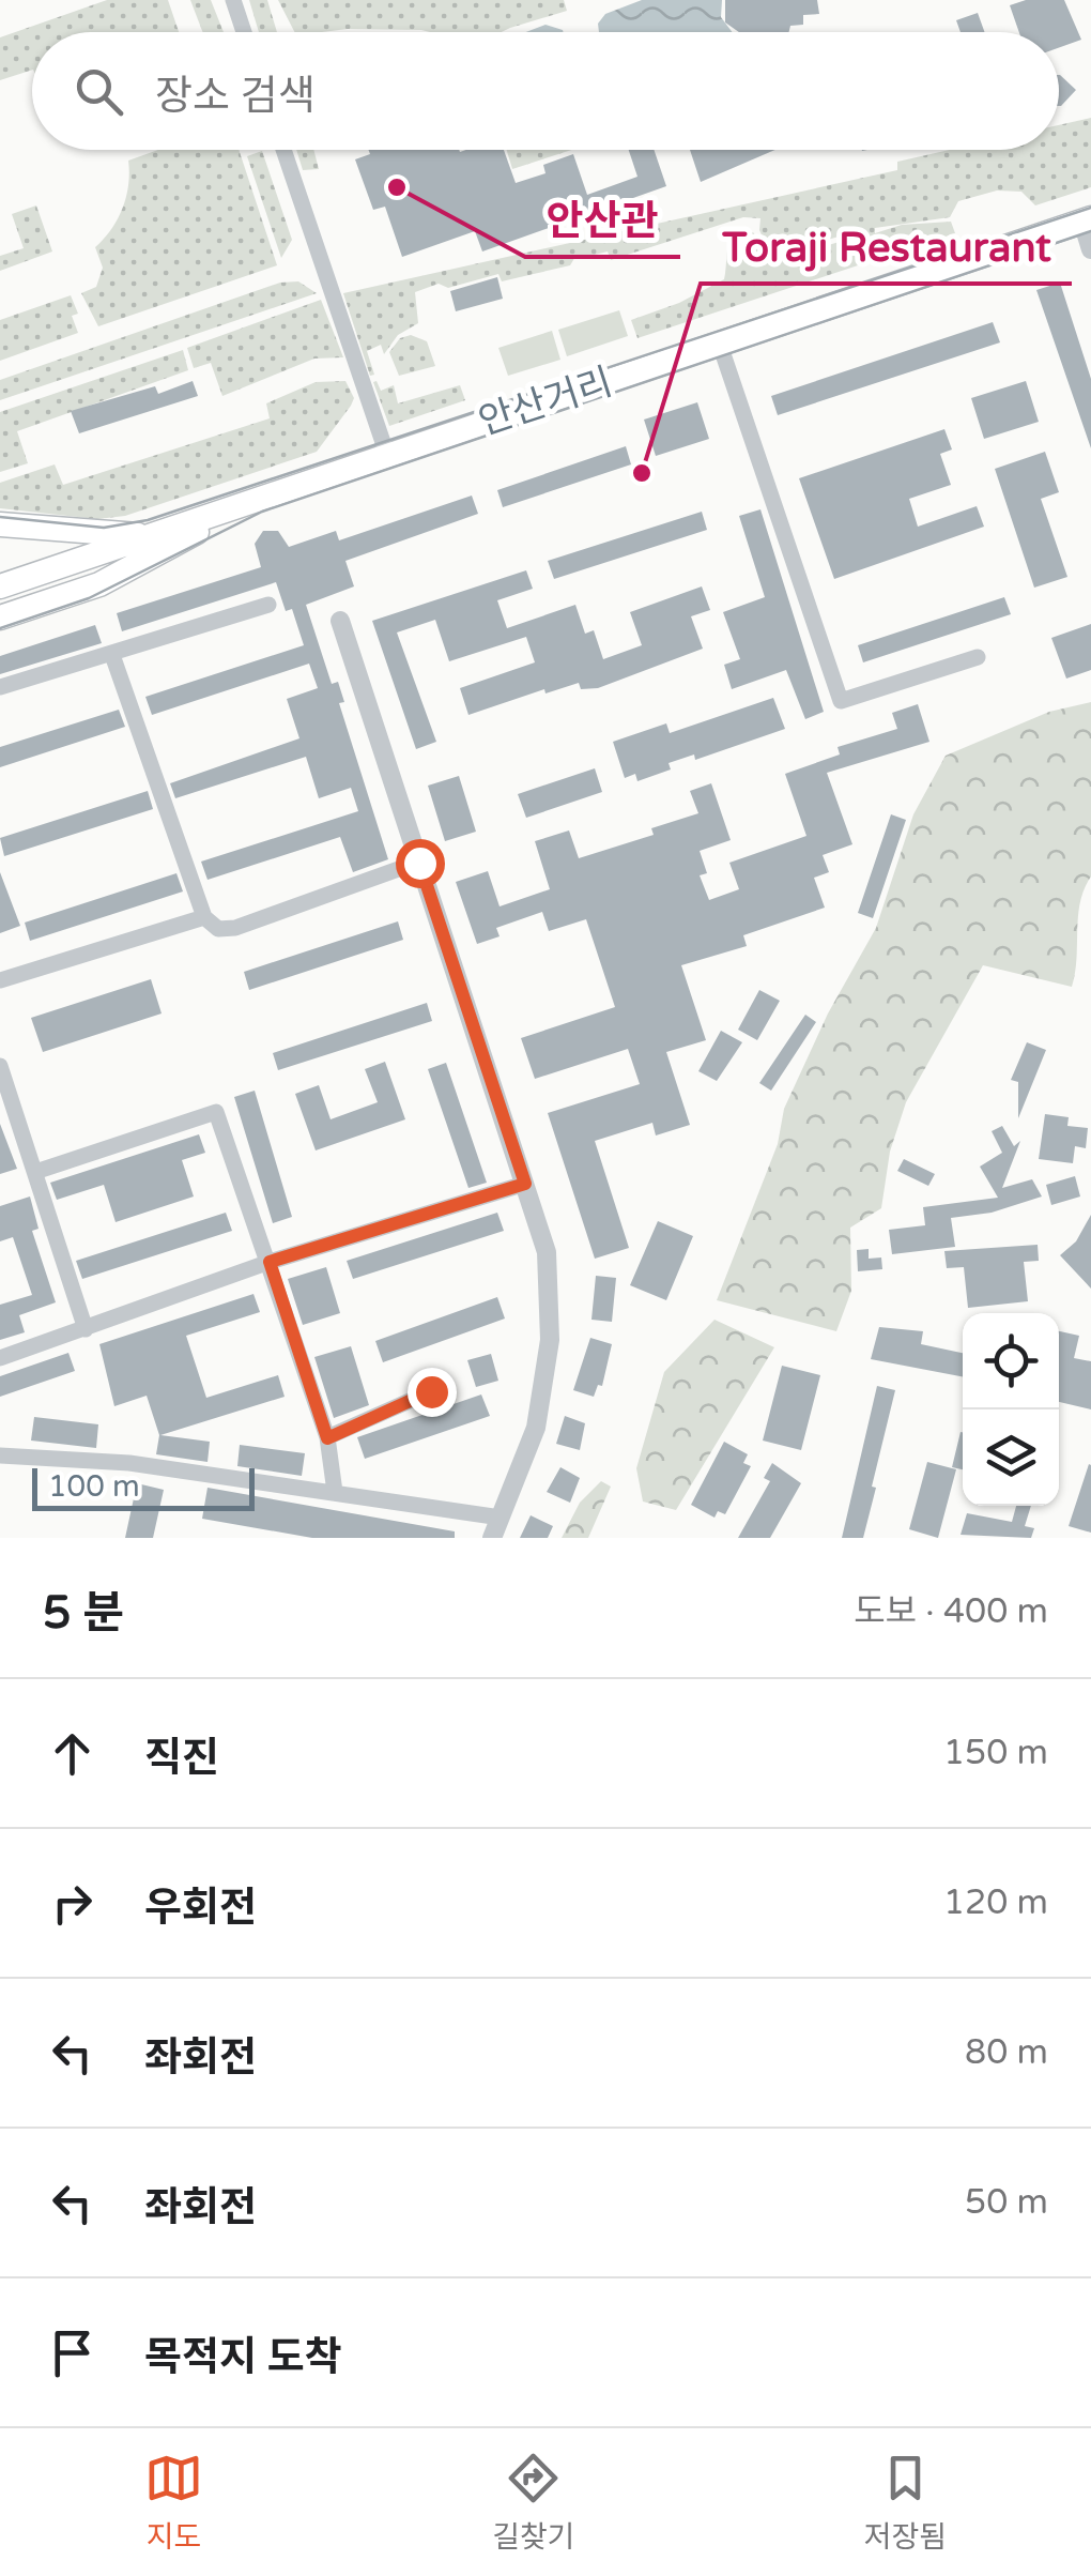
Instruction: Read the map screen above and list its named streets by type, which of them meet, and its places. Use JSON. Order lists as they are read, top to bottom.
{
  "streets": {
    "main road": ["안산거리"]
  },
  "places": ["안산관", "Toraji Restaurant"],
  "scale_bar": "100 m",
  "page": {
    "search": "장소 검색",
    "scale": "100 m",
    "heading": ["5 분", "도보 · 400 m"],
    "list": [
      ["직진", "150 m"],
      ["우회전", "120 m"],
      ["좌회전", "80 m"],
      ["좌회전", "50 m"],
      "목적지 도착"
    ],
    "nav": ["지도", "길찾기", "저장됨"]
  }
}
